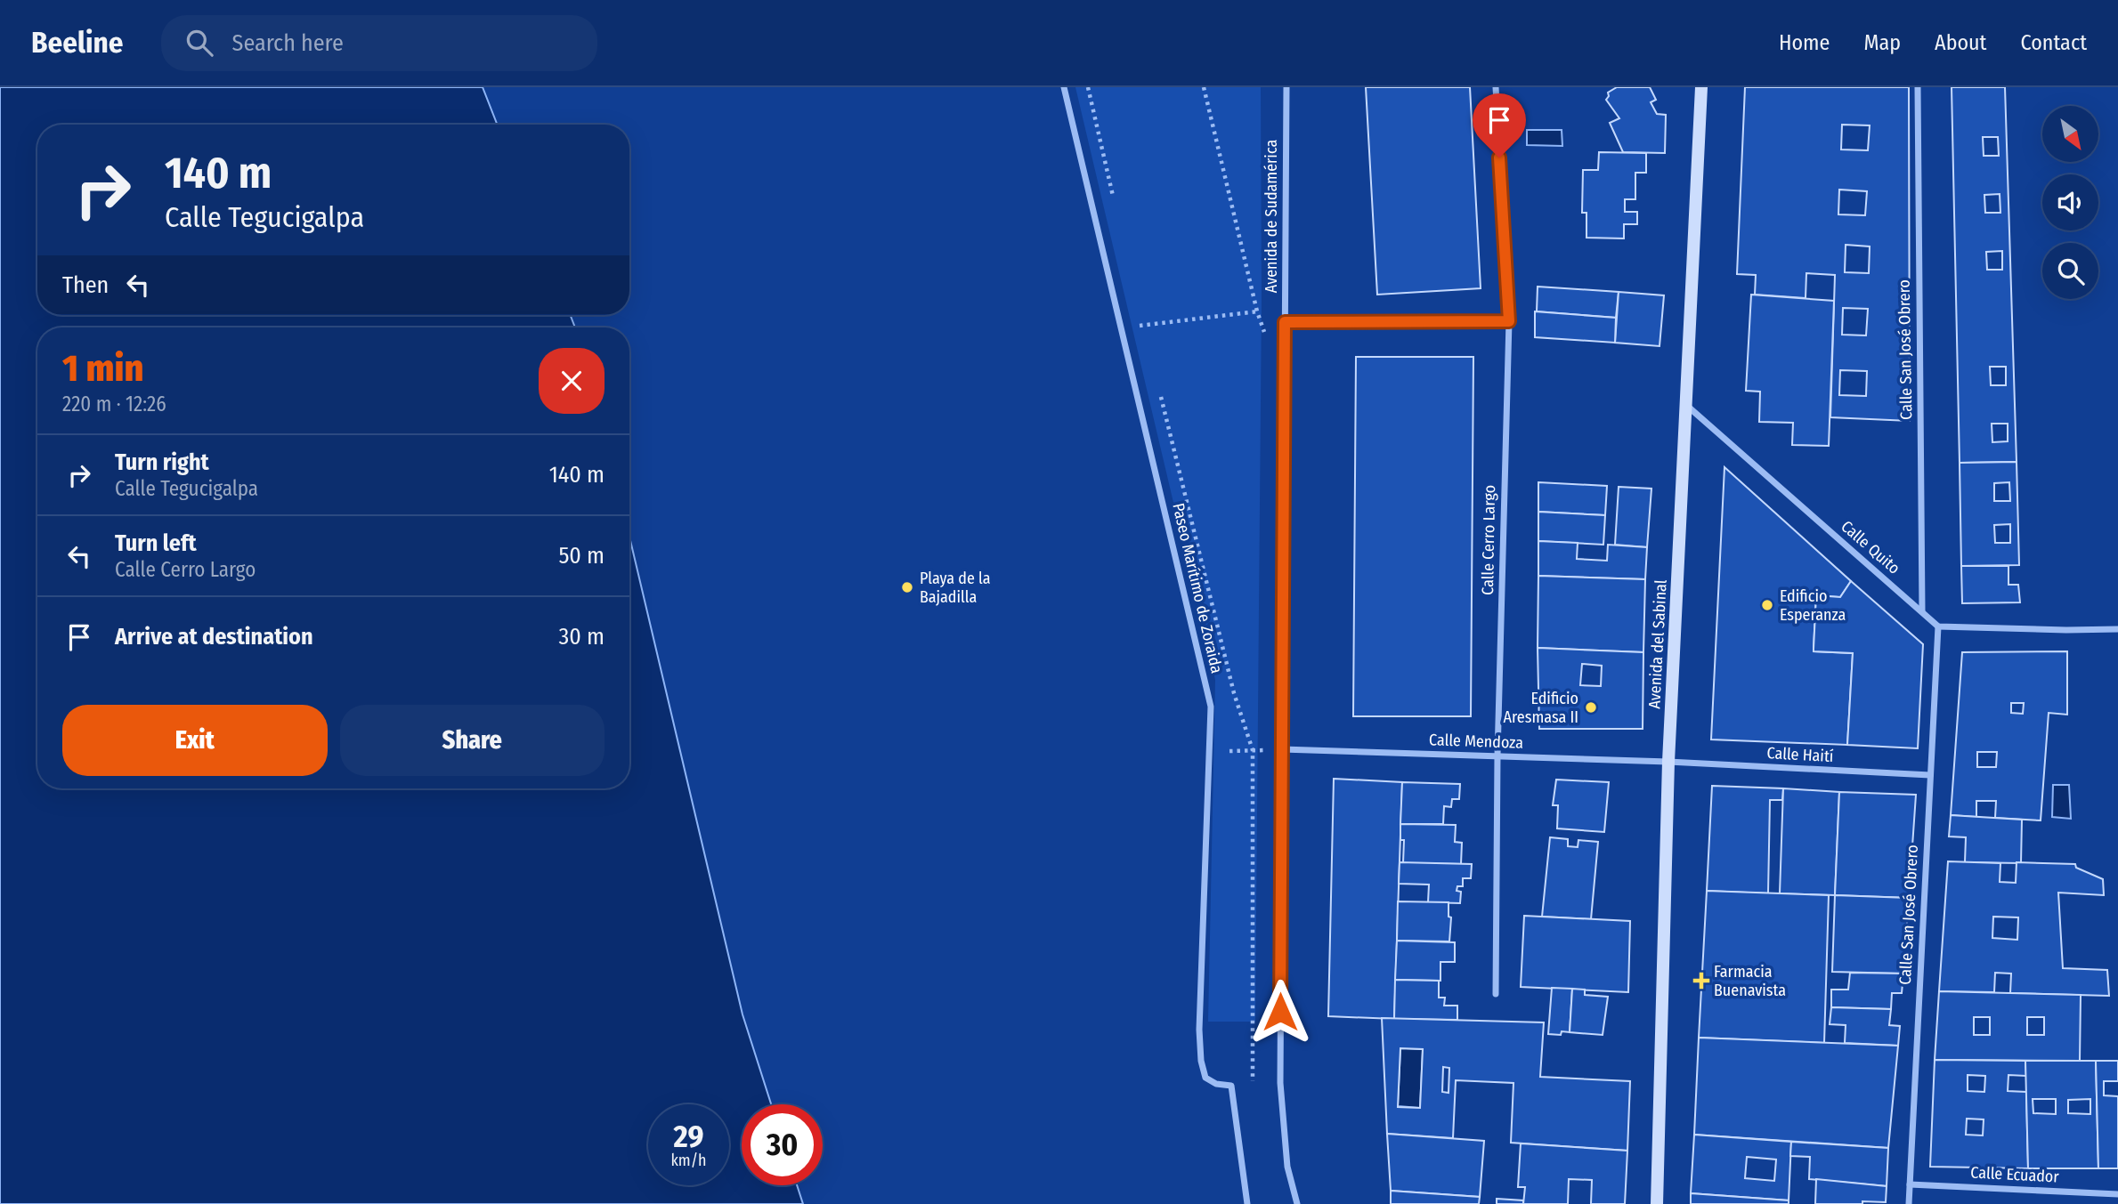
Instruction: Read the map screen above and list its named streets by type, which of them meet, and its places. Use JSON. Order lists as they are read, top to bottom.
{
  "streets": {
    "street": [
      "Avenida de Sudamérica",
      "Calle San José Obrero",
      "Calle Cerro Largo",
      "Calle Quito",
      "Paseo Marítimo de Zoraida",
      "Avenida del Sabinal",
      "Calle Mendoza",
      "Calle Haití",
      "Calle Ecuador"
    ]
  },
  "crossings": [
    ["Avenida de Sudamérica", "Calle Mendoza"],
    ["Calle San José Obrero", "Calle Quito"],
    ["Calle San José Obrero", "Calle Haití"],
    ["Calle San José Obrero", "Calle Ecuador"],
    ["Calle Cerro Largo", "Calle Mendoza"],
    ["Calle Quito", "Avenida del Sabinal"],
    ["Avenida del Sabinal", "Calle Mendoza"],
    ["Avenida del Sabinal", "Calle Haití"],
    ["Calle Mendoza", "Calle Haití"]
  ],
  "places": {
    "other": ["Playa de la Bajadilla", "Edificio Esperanza", "Edificio Aresmasa II"],
    "health": ["Farmacia Buenavista"]
  },
  "north": "bottom right",
  "page": {
    "header": "Beeline",
    "search": "Search here",
    "nav": [
      "Home",
      "Map",
      "About",
      "Contact"
    ],
    "turn": ["140 m", "Calle Tegucigalpa"],
    "then": "Then",
    "heading": ["1 min", "220 m · 12:26"],
    "list": [
      {
        "name": "Turn right",
        "note": "Calle Tegucigalpa",
        "value": "140 m"
      },
      {
        "name": "Turn left",
        "note": "Calle Cerro Largo",
        "value": "50 m"
      },
      {
        "name": "Arrive at destination",
        "value": "30 m"
      }
    ],
    "buttons": ["Exit", "Share"],
    "speed": "29 km/h",
    "limit": "30"
  }
}
